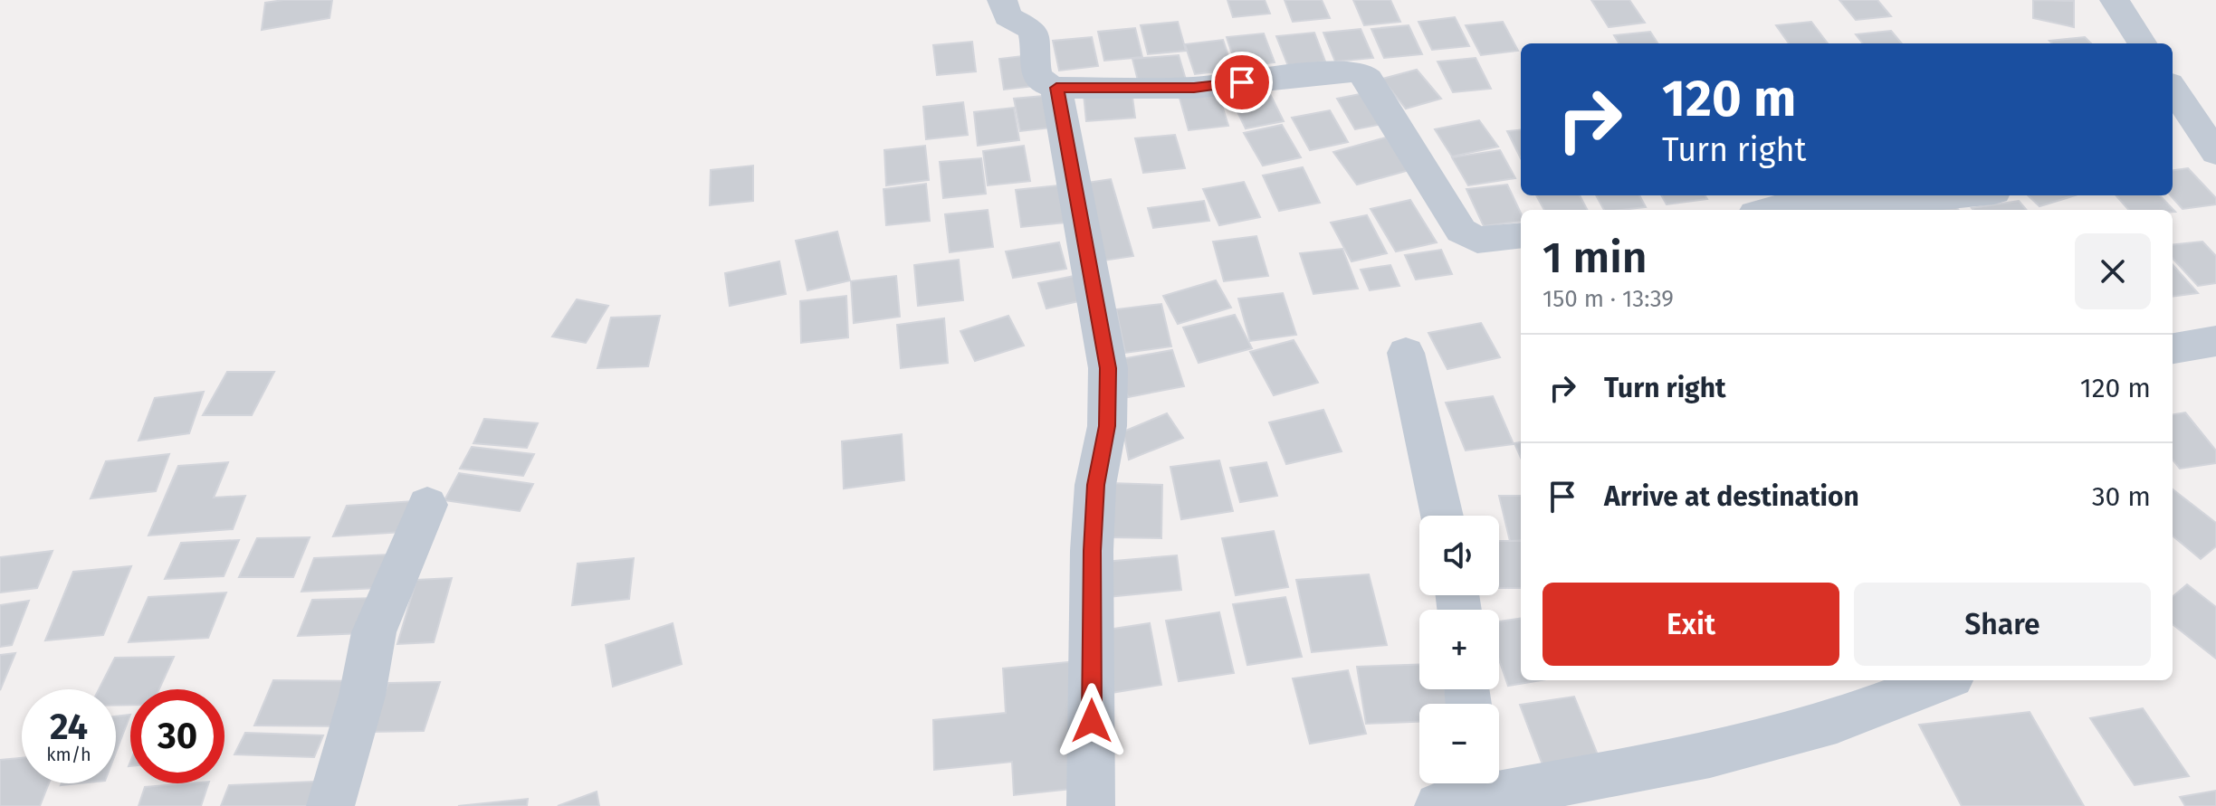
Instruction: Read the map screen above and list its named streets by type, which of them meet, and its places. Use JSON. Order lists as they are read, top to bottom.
{
  "page": {
    "turn": ["120 m", "Turn right"],
    "heading": ["1 min", "150 m · 13:39"],
    "list": [
      {
        "name": "Turn right",
        "value": "120 m"
      },
      {
        "name": "Arrive at destination",
        "value": "30 m"
      }
    ],
    "map_buttons": ["+", "−"],
    "buttons": ["Exit", "Share"],
    "speed": "24 km/h",
    "limit": "30"
  }
}
